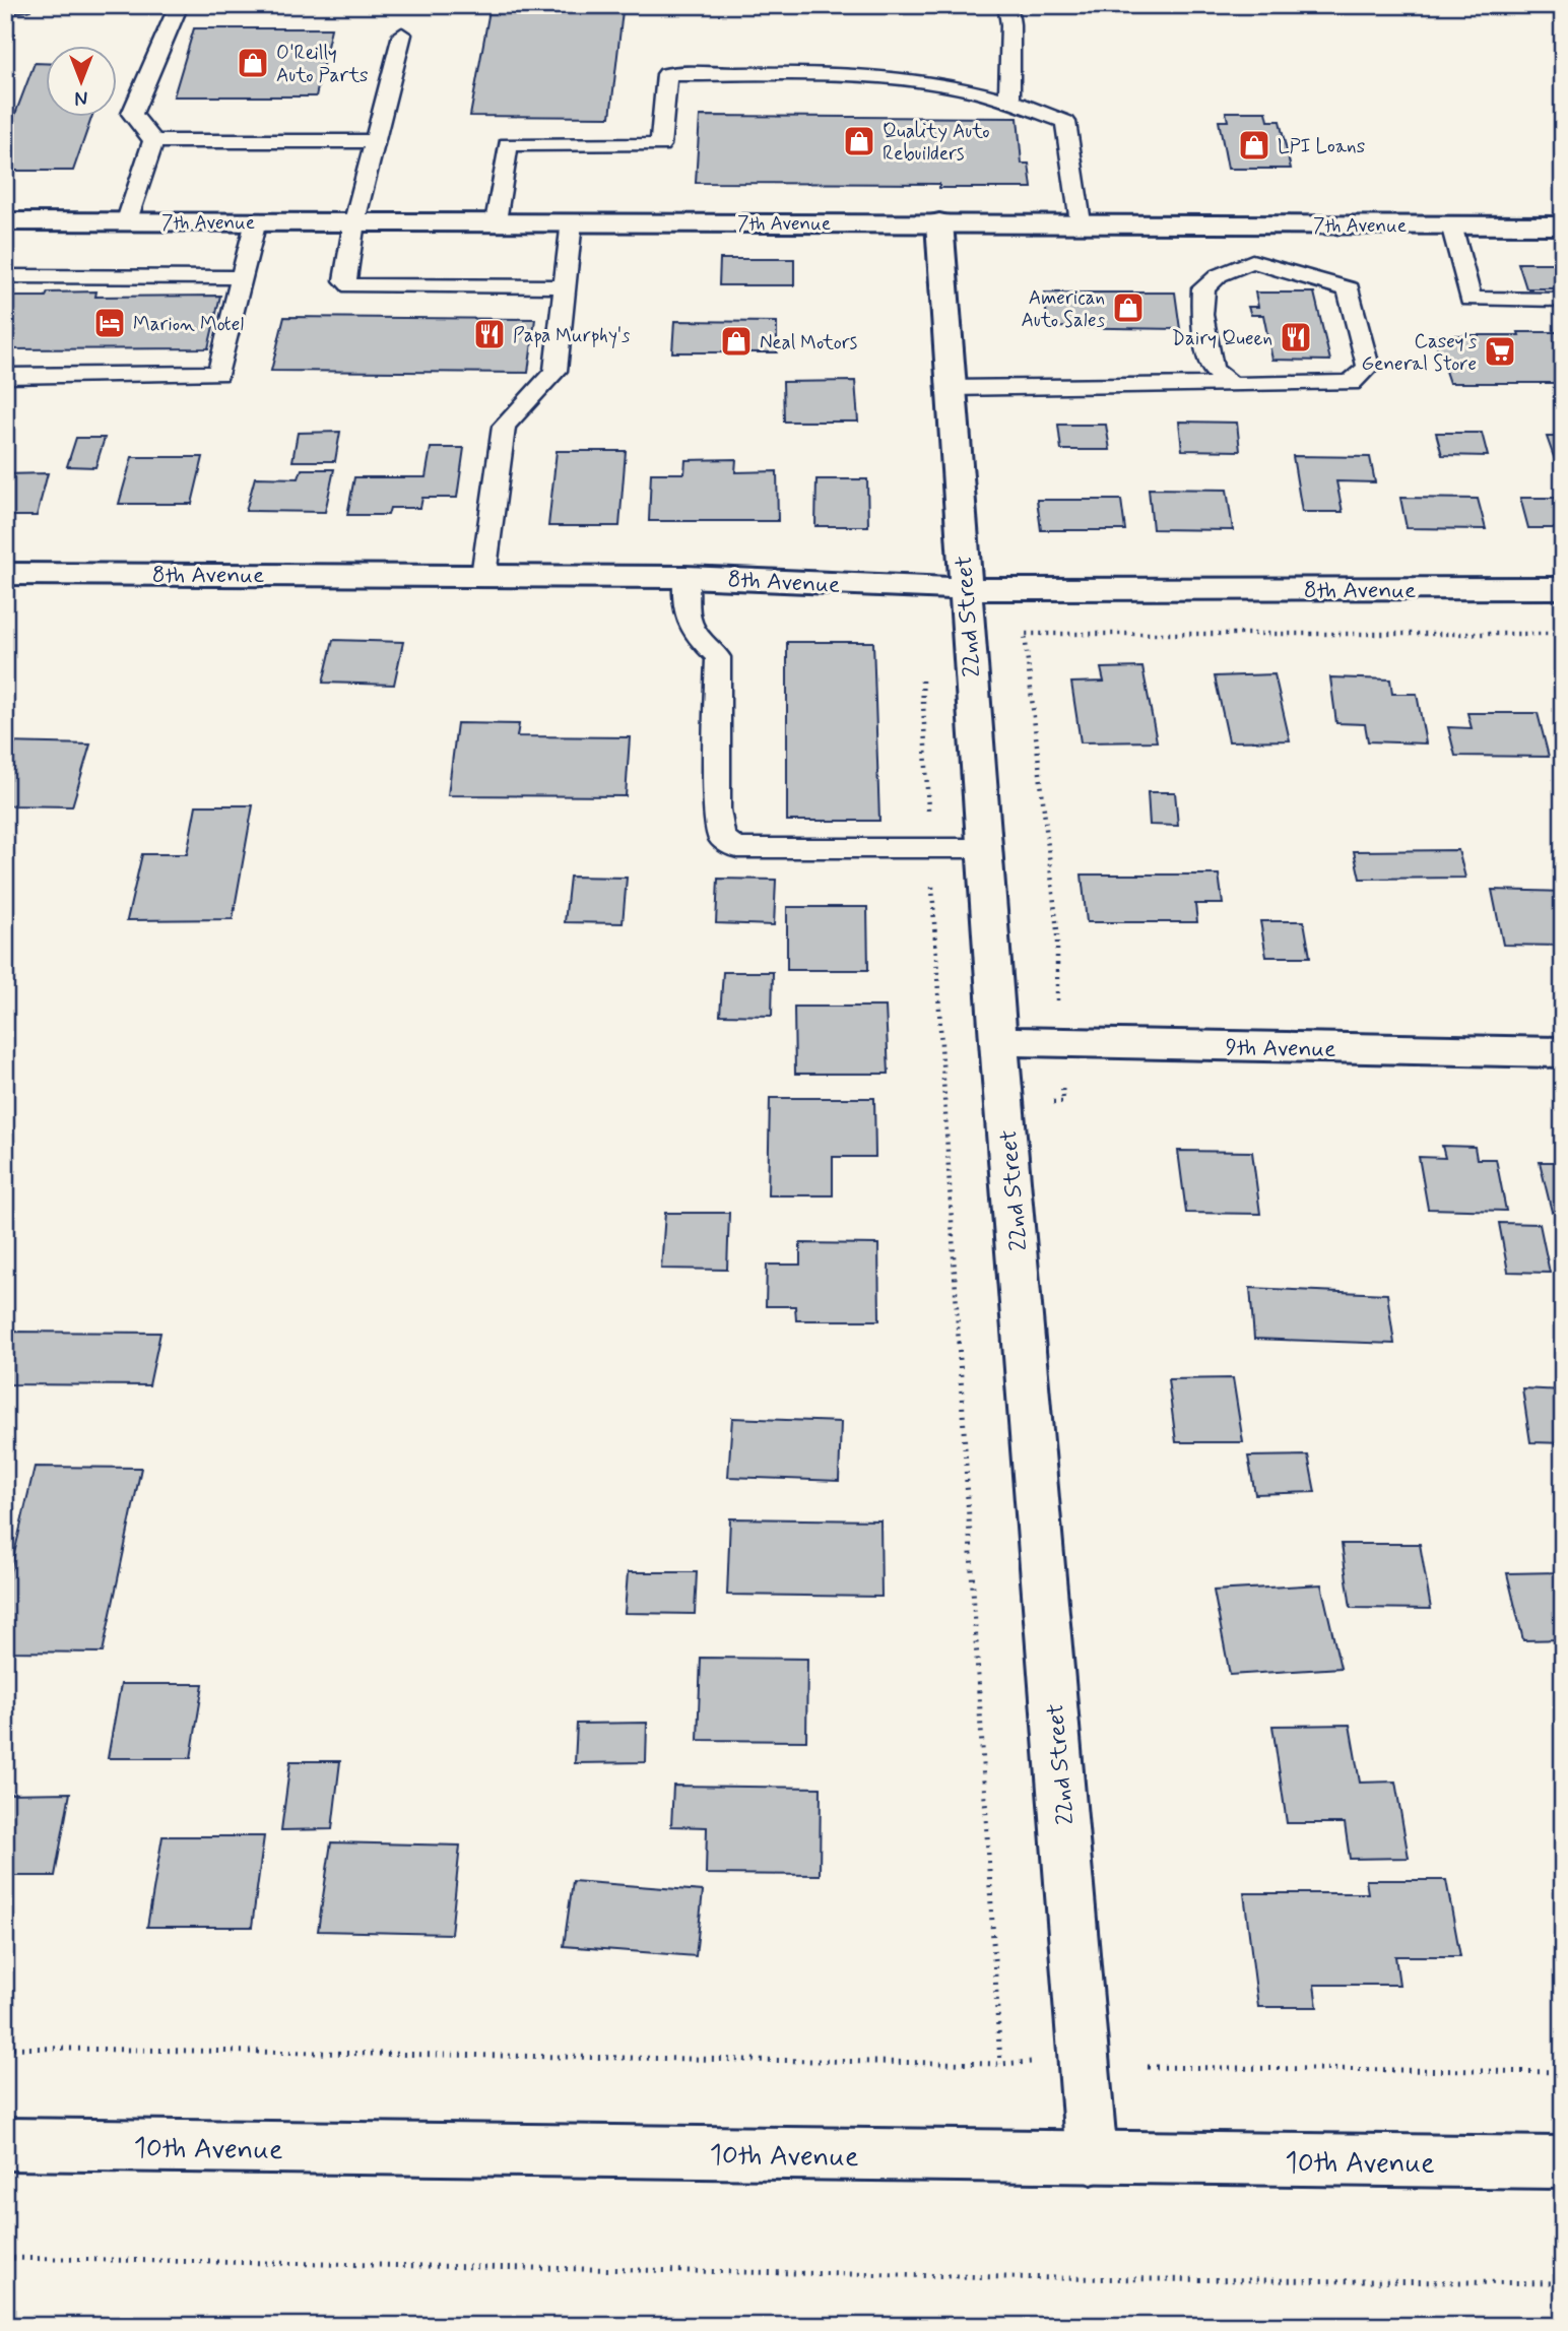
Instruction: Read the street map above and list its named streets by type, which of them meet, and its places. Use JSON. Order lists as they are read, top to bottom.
{
  "streets": {
    "street": [
      "7th Avenue",
      "8th Avenue",
      "22nd Street",
      "9th Avenue",
      "10th Avenue"
    ]
  },
  "crossings": [
    ["7th Avenue", "22nd Street"],
    ["8th Avenue", "22nd Street"],
    ["22nd Street", "9th Avenue"],
    ["22nd Street", "10th Avenue"]
  ],
  "places": {
    "shop": [
      "O'Reilly Auto Parts",
      "Quality Auto Rebuilders",
      "LPI Loans",
      "American Auto Sales",
      "Neal Motors"
    ],
    "hotel": ["Marion Motel"],
    "restaurant": ["Papa Murphy's", "Dairy Queen"],
    "supermarket": ["Casey's General Store"]
  },
  "north": "bottom"
}
